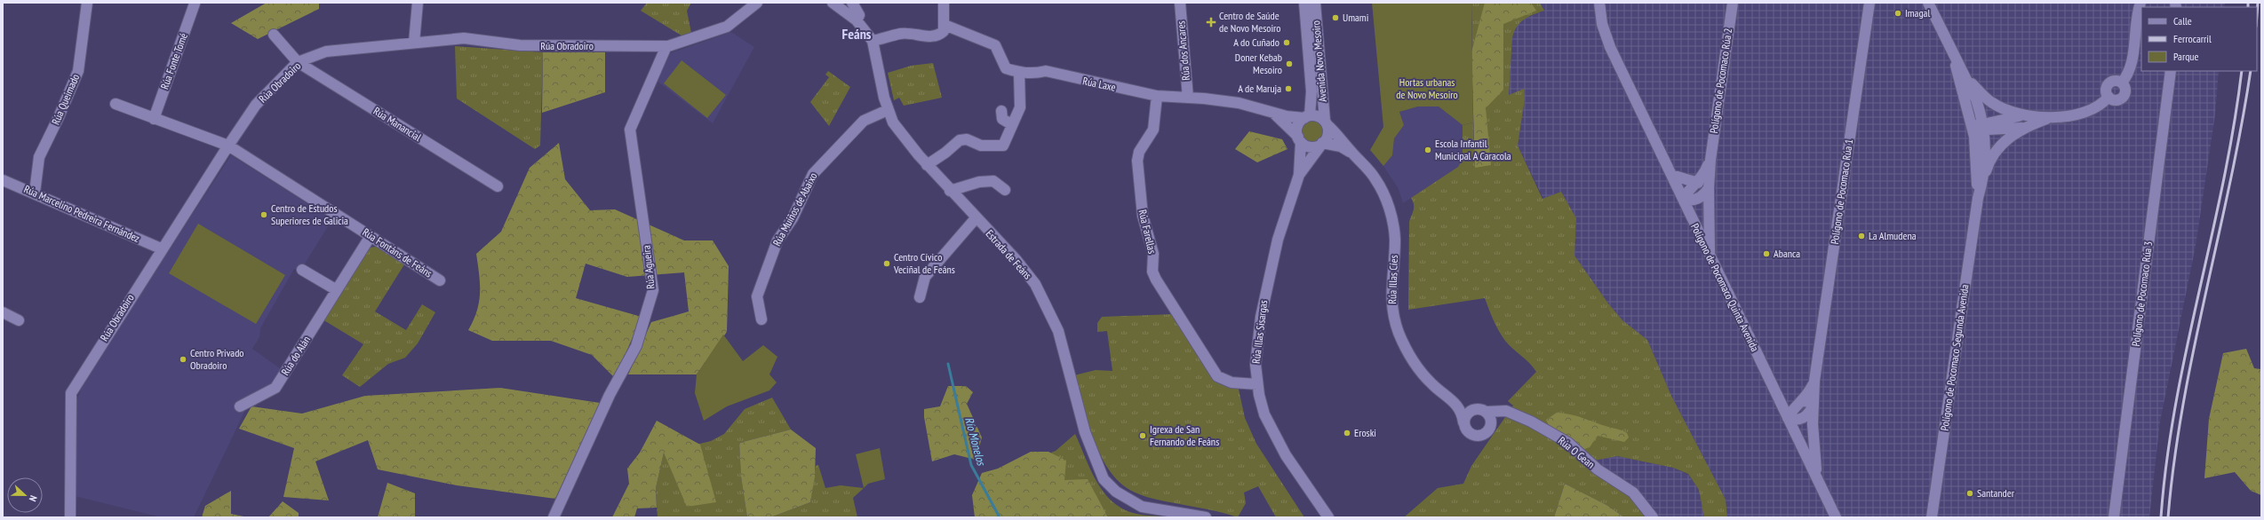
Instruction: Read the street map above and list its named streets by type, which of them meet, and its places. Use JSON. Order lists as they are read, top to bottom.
{
  "streets": {
    "street": [
      "Rúa Obradoiro",
      "Rúa dos Ancares",
      "Rúa Fonte Tomé",
      "Avenida Novo Mesoiro",
      "Polígono de Pocomaco Rúa 2",
      "Rúa Laxe",
      "Rúa Queimado",
      "Rúa Manancial",
      "Polígono de Pocomaco Rúa 1",
      "Rúa Muíños de Abaixo",
      "Rúa Marcelino Pedreira Fernández",
      "Rúa Farellas",
      "Rúa Fontáns de Feáns",
      "Estrada de Feáns",
      "Rúa Agueira",
      "Rúa Illas Cíes",
      "Polígono de Pocomaco Quinta Avenida",
      "Polígono de Pocomaco Rúa 3",
      "Rúa Illas Sisargas",
      "Rúa do Alán",
      "Polígono de Pocomaco Segunda Avenida",
      "Rúa O Gean"
    ]
  },
  "crossings": [
    ["Rúa Obradoiro", "Rúa Manancial"],
    ["Rúa Obradoiro", "Rúa Marcelino Pedreira Fernández"],
    ["Rúa Obradoiro", "Rúa Fontáns de Feáns"],
    ["Rúa Obradoiro", "Rúa Agueira"],
    ["Rúa dos Ancares", "Rúa Laxe"],
    ["Avenida Novo Mesoiro", "Rúa Laxe"],
    ["Avenida Novo Mesoiro", "Rúa Illas Cíes"],
    ["Avenida Novo Mesoiro", "Rúa Illas Sisargas"],
    ["Polígono de Pocomaco Rúa 2", "Polígono de Pocomaco Quinta Avenida"],
    ["Rúa Laxe", "Rúa Farellas"],
    ["Rúa Laxe", "Rúa Illas Cíes"],
    ["Rúa Laxe", "Rúa Illas Sisargas"],
    ["Rúa Queimado", "Rúa Marcelino Pedreira Fernández"],
    ["Polígono de Pocomaco Rúa 1", "Polígono de Pocomaco Quinta Avenida"],
    ["Rúa Muíños de Abaixo", "Estrada de Feáns"],
    ["Rúa Farellas", "Rúa Illas Sisargas"],
    ["Rúa Fontáns de Feáns", "Rúa do Alán"],
    ["Rúa Illas Cíes", "Rúa Illas Sisargas"],
    ["Rúa Illas Cíes", "Rúa O Gean"]
  ],
  "districts": ["Feáns"],
  "water": ["Río Monelos"],
  "parks": ["Hortas urbanas de Novo Mesoiro"],
  "places": {
    "other": [
      "Imagal",
      "Umami",
      "A do Cuñado",
      "Doner Kebab Mesoiro",
      "A de Maruja",
      "Escola Infantil Municipal A Caracola",
      "Centro de Estudos Superiores de Galicia",
      "La Almudena",
      "Abanca",
      "Centro Cívico Veciñal de Feáns",
      "Centro Privado Obradoiro",
      "Eroski",
      "Igrexa de San Fernando de Feáns",
      "Santander"
    ],
    "health": ["Centro de Saúde de Novo Mesoiro"]
  },
  "legend": ["Calle", "Ferrocarril", "Parque"],
  "north": "right"
}
